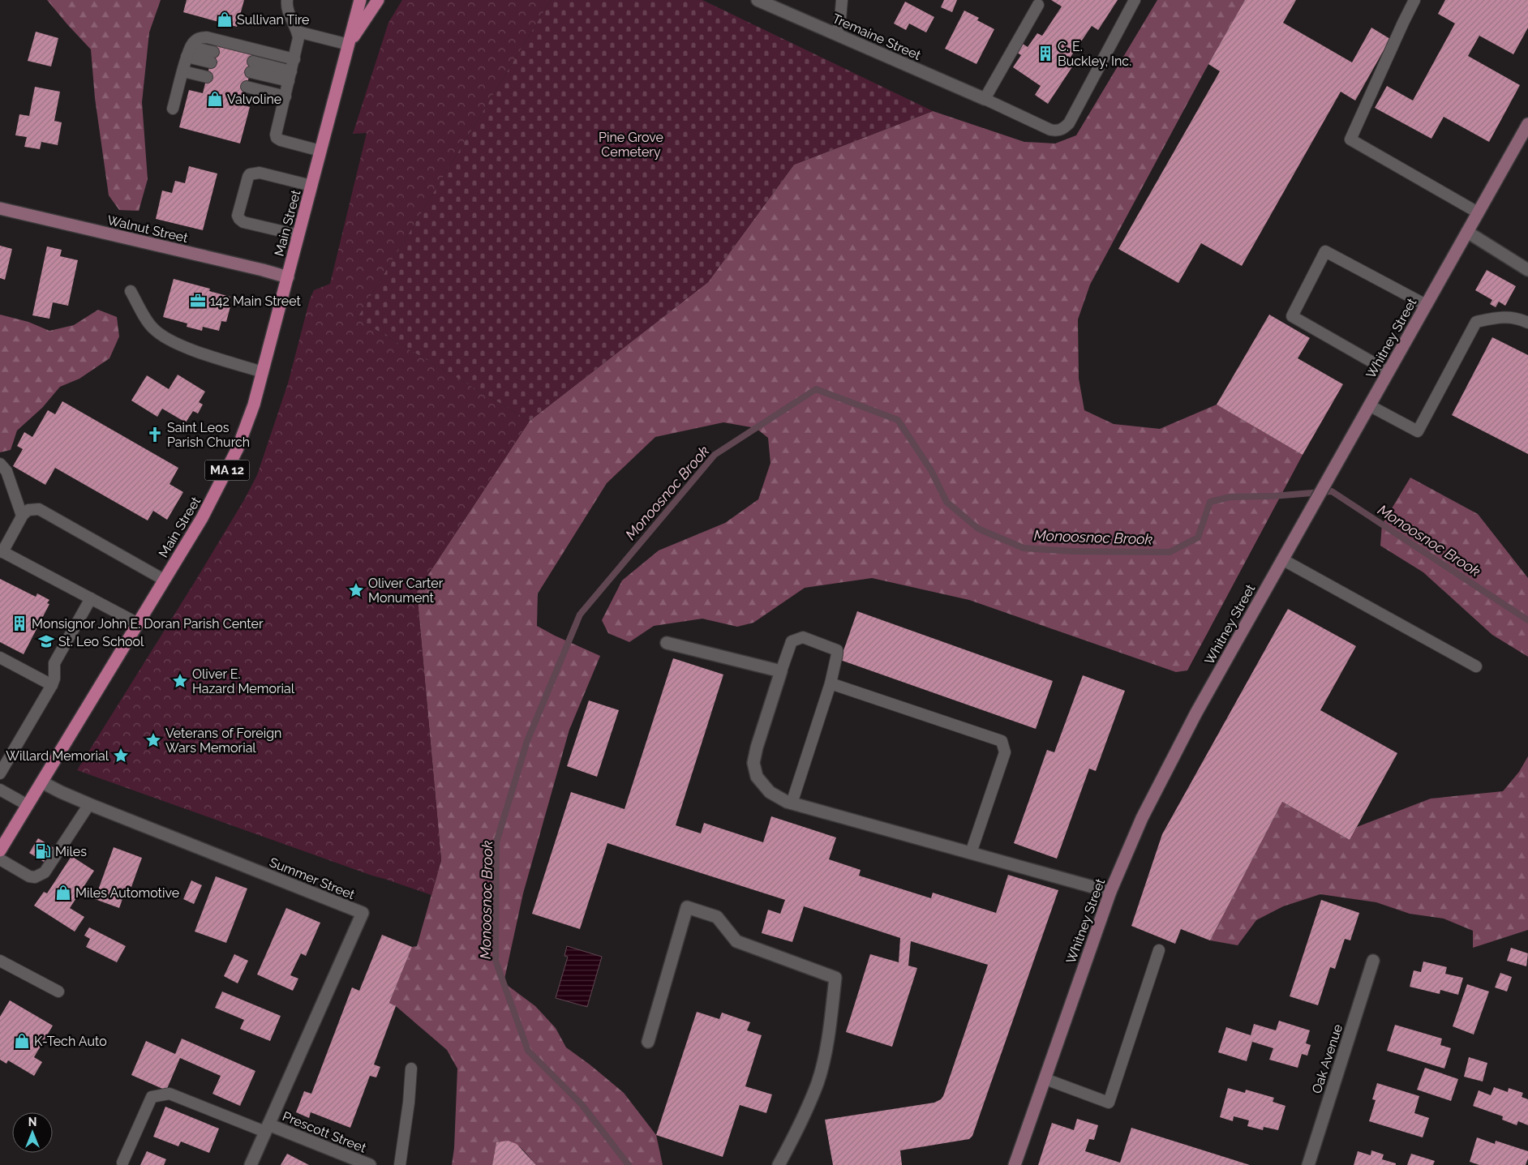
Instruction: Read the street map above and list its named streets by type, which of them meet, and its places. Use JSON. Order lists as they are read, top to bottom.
{
  "streets": {
    "main road": [
      "Main Street",
      "Walnut Street",
      "Whitney Street",
      "MA 12"
    ],
    "street": [
      "Tremaine Street",
      "Summer Street",
      "Oak Avenue",
      "Prescott Street"
    ]
  },
  "crossings": [
    ["Main Street", "Walnut Street"],
    ["Main Street", "MA 12"],
    ["Main Street", "Summer Street"],
    ["Summer Street", "Prescott Street"]
  ],
  "water": ["Monoosnoc Brook"],
  "parks": ["Pine Grove Cemetery"],
  "places": {
    "shop": [
      "Sullivan Tire",
      "Valvoline",
      "Miles Automotive",
      "K-Tech Auto"
    ],
    "building": ["C. E. Buckley, Inc.", "Monsignor John E. Doran Parish Center"],
    "office": ["142 Main Street"],
    "church": ["Saint Leos Parish Church"],
    "place": [
      "Oliver Carter Monument",
      "Oliver E. Hazard Memorial",
      "Veterans of Foreign Wars Memorial",
      "Willard Memorial"
    ],
    "school or university": ["St. Leo School"],
    "fuel station": ["Miles"]
  },
  "north": "top"
}
